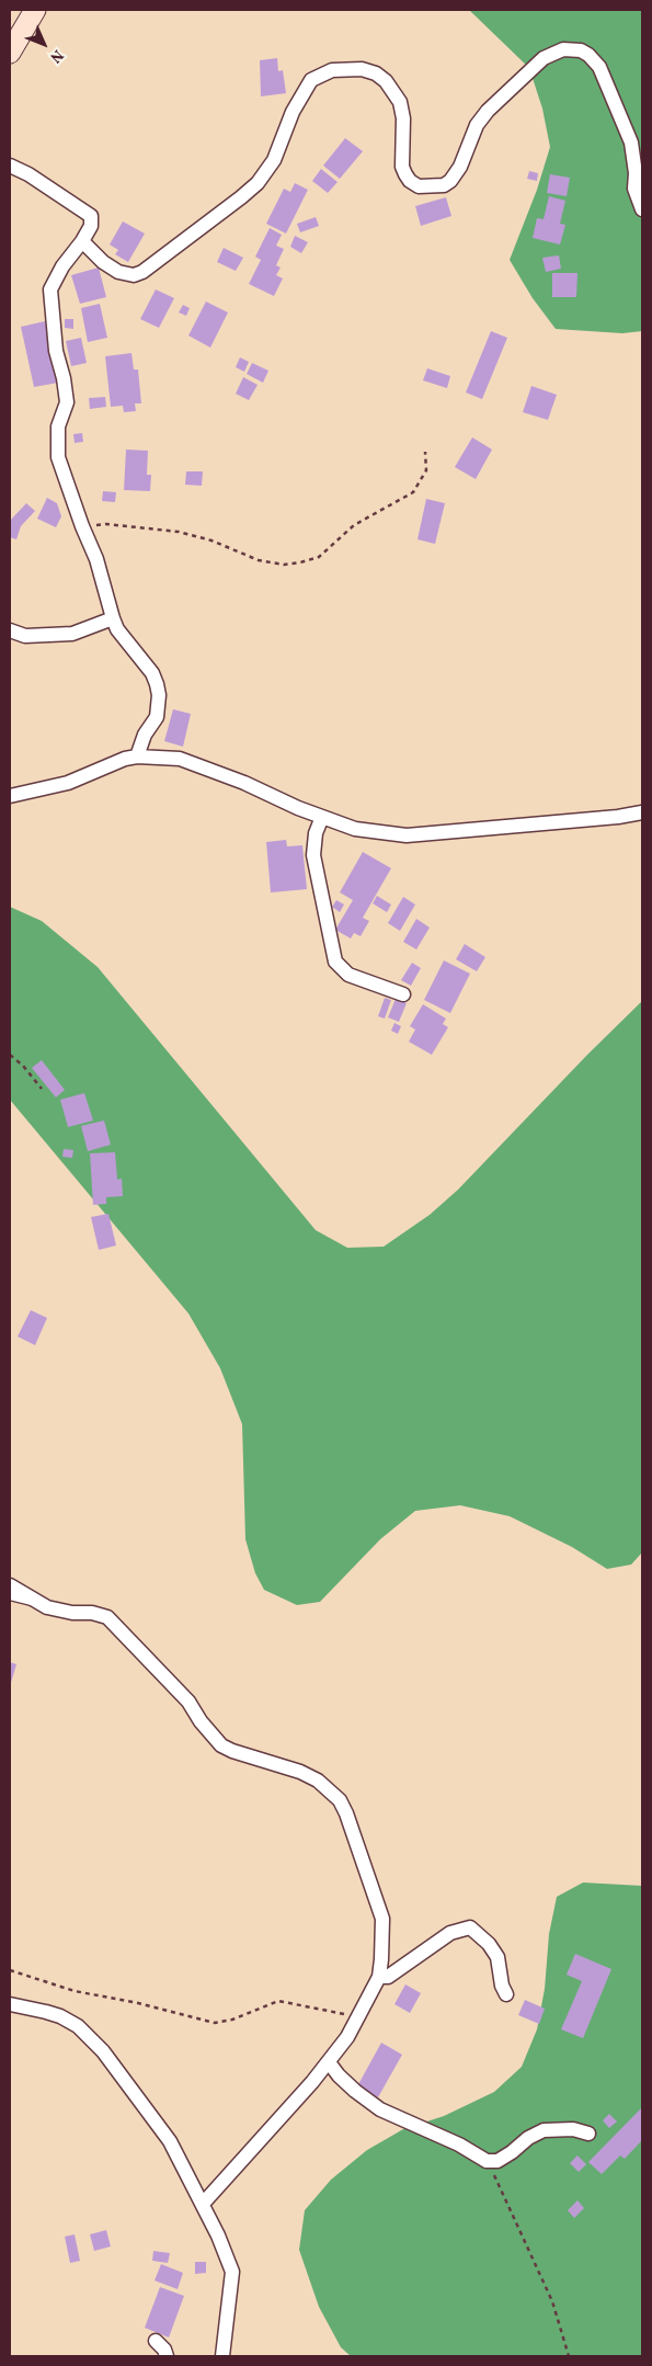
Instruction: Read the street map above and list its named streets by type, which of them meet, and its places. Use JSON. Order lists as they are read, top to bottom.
{
  "north": "bottom right"
}
